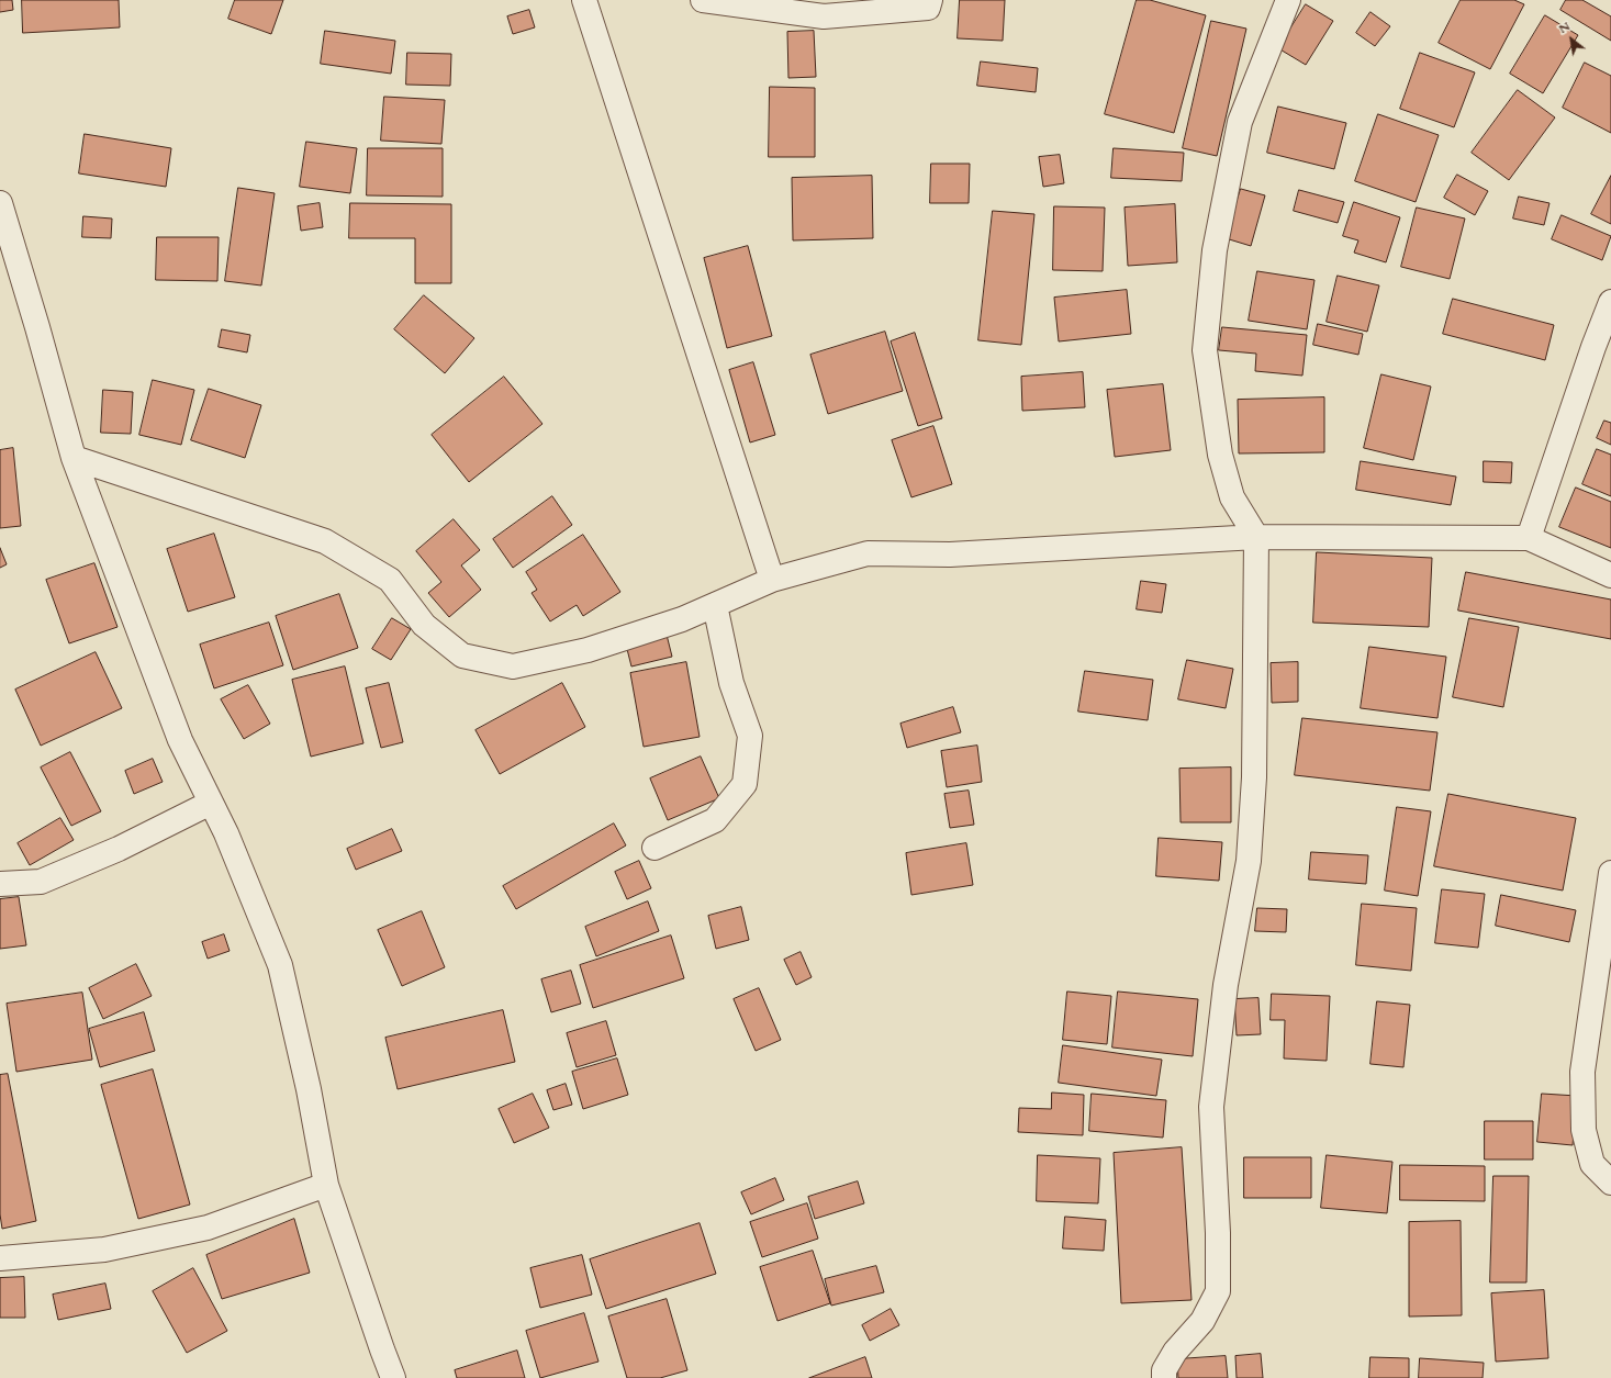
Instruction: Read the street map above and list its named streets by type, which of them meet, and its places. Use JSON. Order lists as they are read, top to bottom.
{
  "north": "top left"
}
